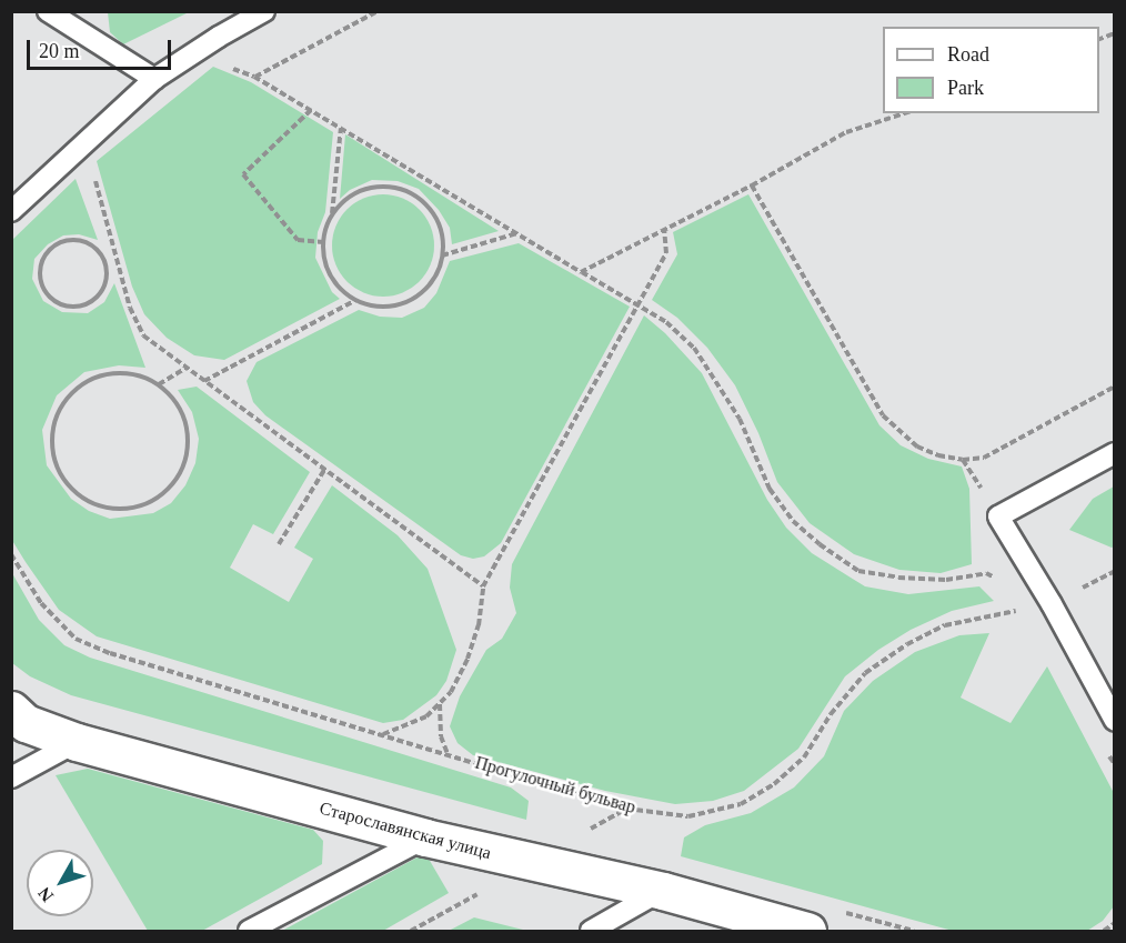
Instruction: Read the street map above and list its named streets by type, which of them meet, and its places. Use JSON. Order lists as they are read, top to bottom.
{
  "streets": {
    "street": ["Старославянская улица"],
    "path": ["Прогулочный бульвар"]
  },
  "legend": ["Road", "Park"],
  "scale_bar": "20 m",
  "north": "bottom left"
}
